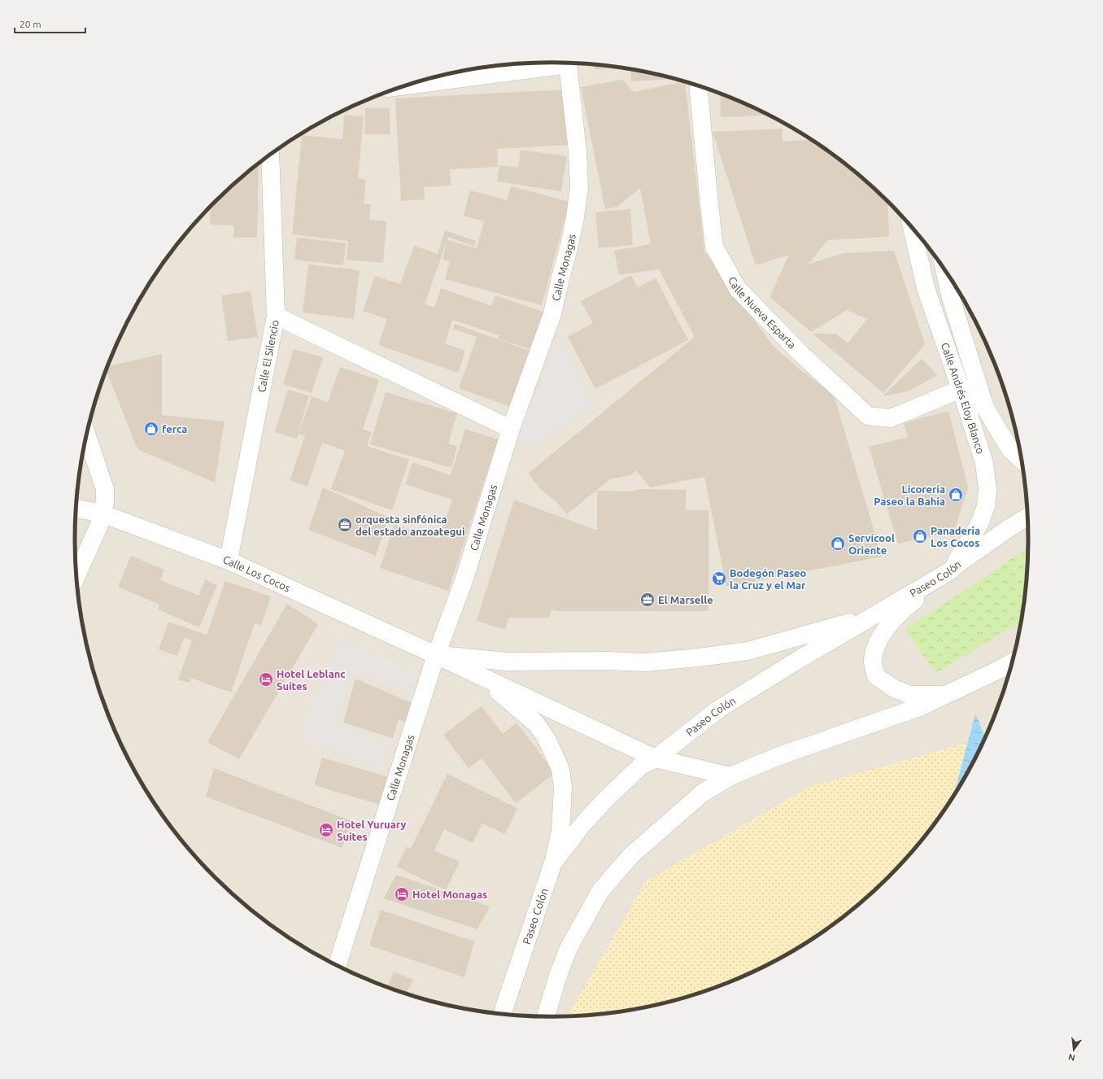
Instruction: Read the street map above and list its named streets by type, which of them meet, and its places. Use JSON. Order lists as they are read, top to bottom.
{
  "streets": {
    "street": [
      "Calle Monagas",
      "Calle Nueva Esparta",
      "Calle El Silencio",
      "Calle Andrés Eloy Blanco",
      "Calle Los Cocos",
      "Paseo Colón"
    ]
  },
  "crossings": [
    ["Calle Monagas", "Calle Los Cocos"],
    ["Calle Nueva Esparta", "Calle Andrés Eloy Blanco"],
    ["Calle El Silencio", "Calle Los Cocos"],
    ["Calle Andrés Eloy Blanco", "Paseo Colón"]
  ],
  "places": {
    "shop": [
      "ferca",
      "Licorería Paseo la Bahía",
      "Panadería Los Cocos",
      "Servicool Oriente"
    ],
    "office": ["orquesta sinfónica del estado anzoategui", "El Marselle"],
    "supermarket": ["Bodegón Paseo la Cruz y el Mar"],
    "hotel": ["Hotel Leblanc Suites", "Hotel Yuruary Suites", "Hotel Monagas"]
  },
  "scale_bar": "20 m",
  "north": "bottom"
}
